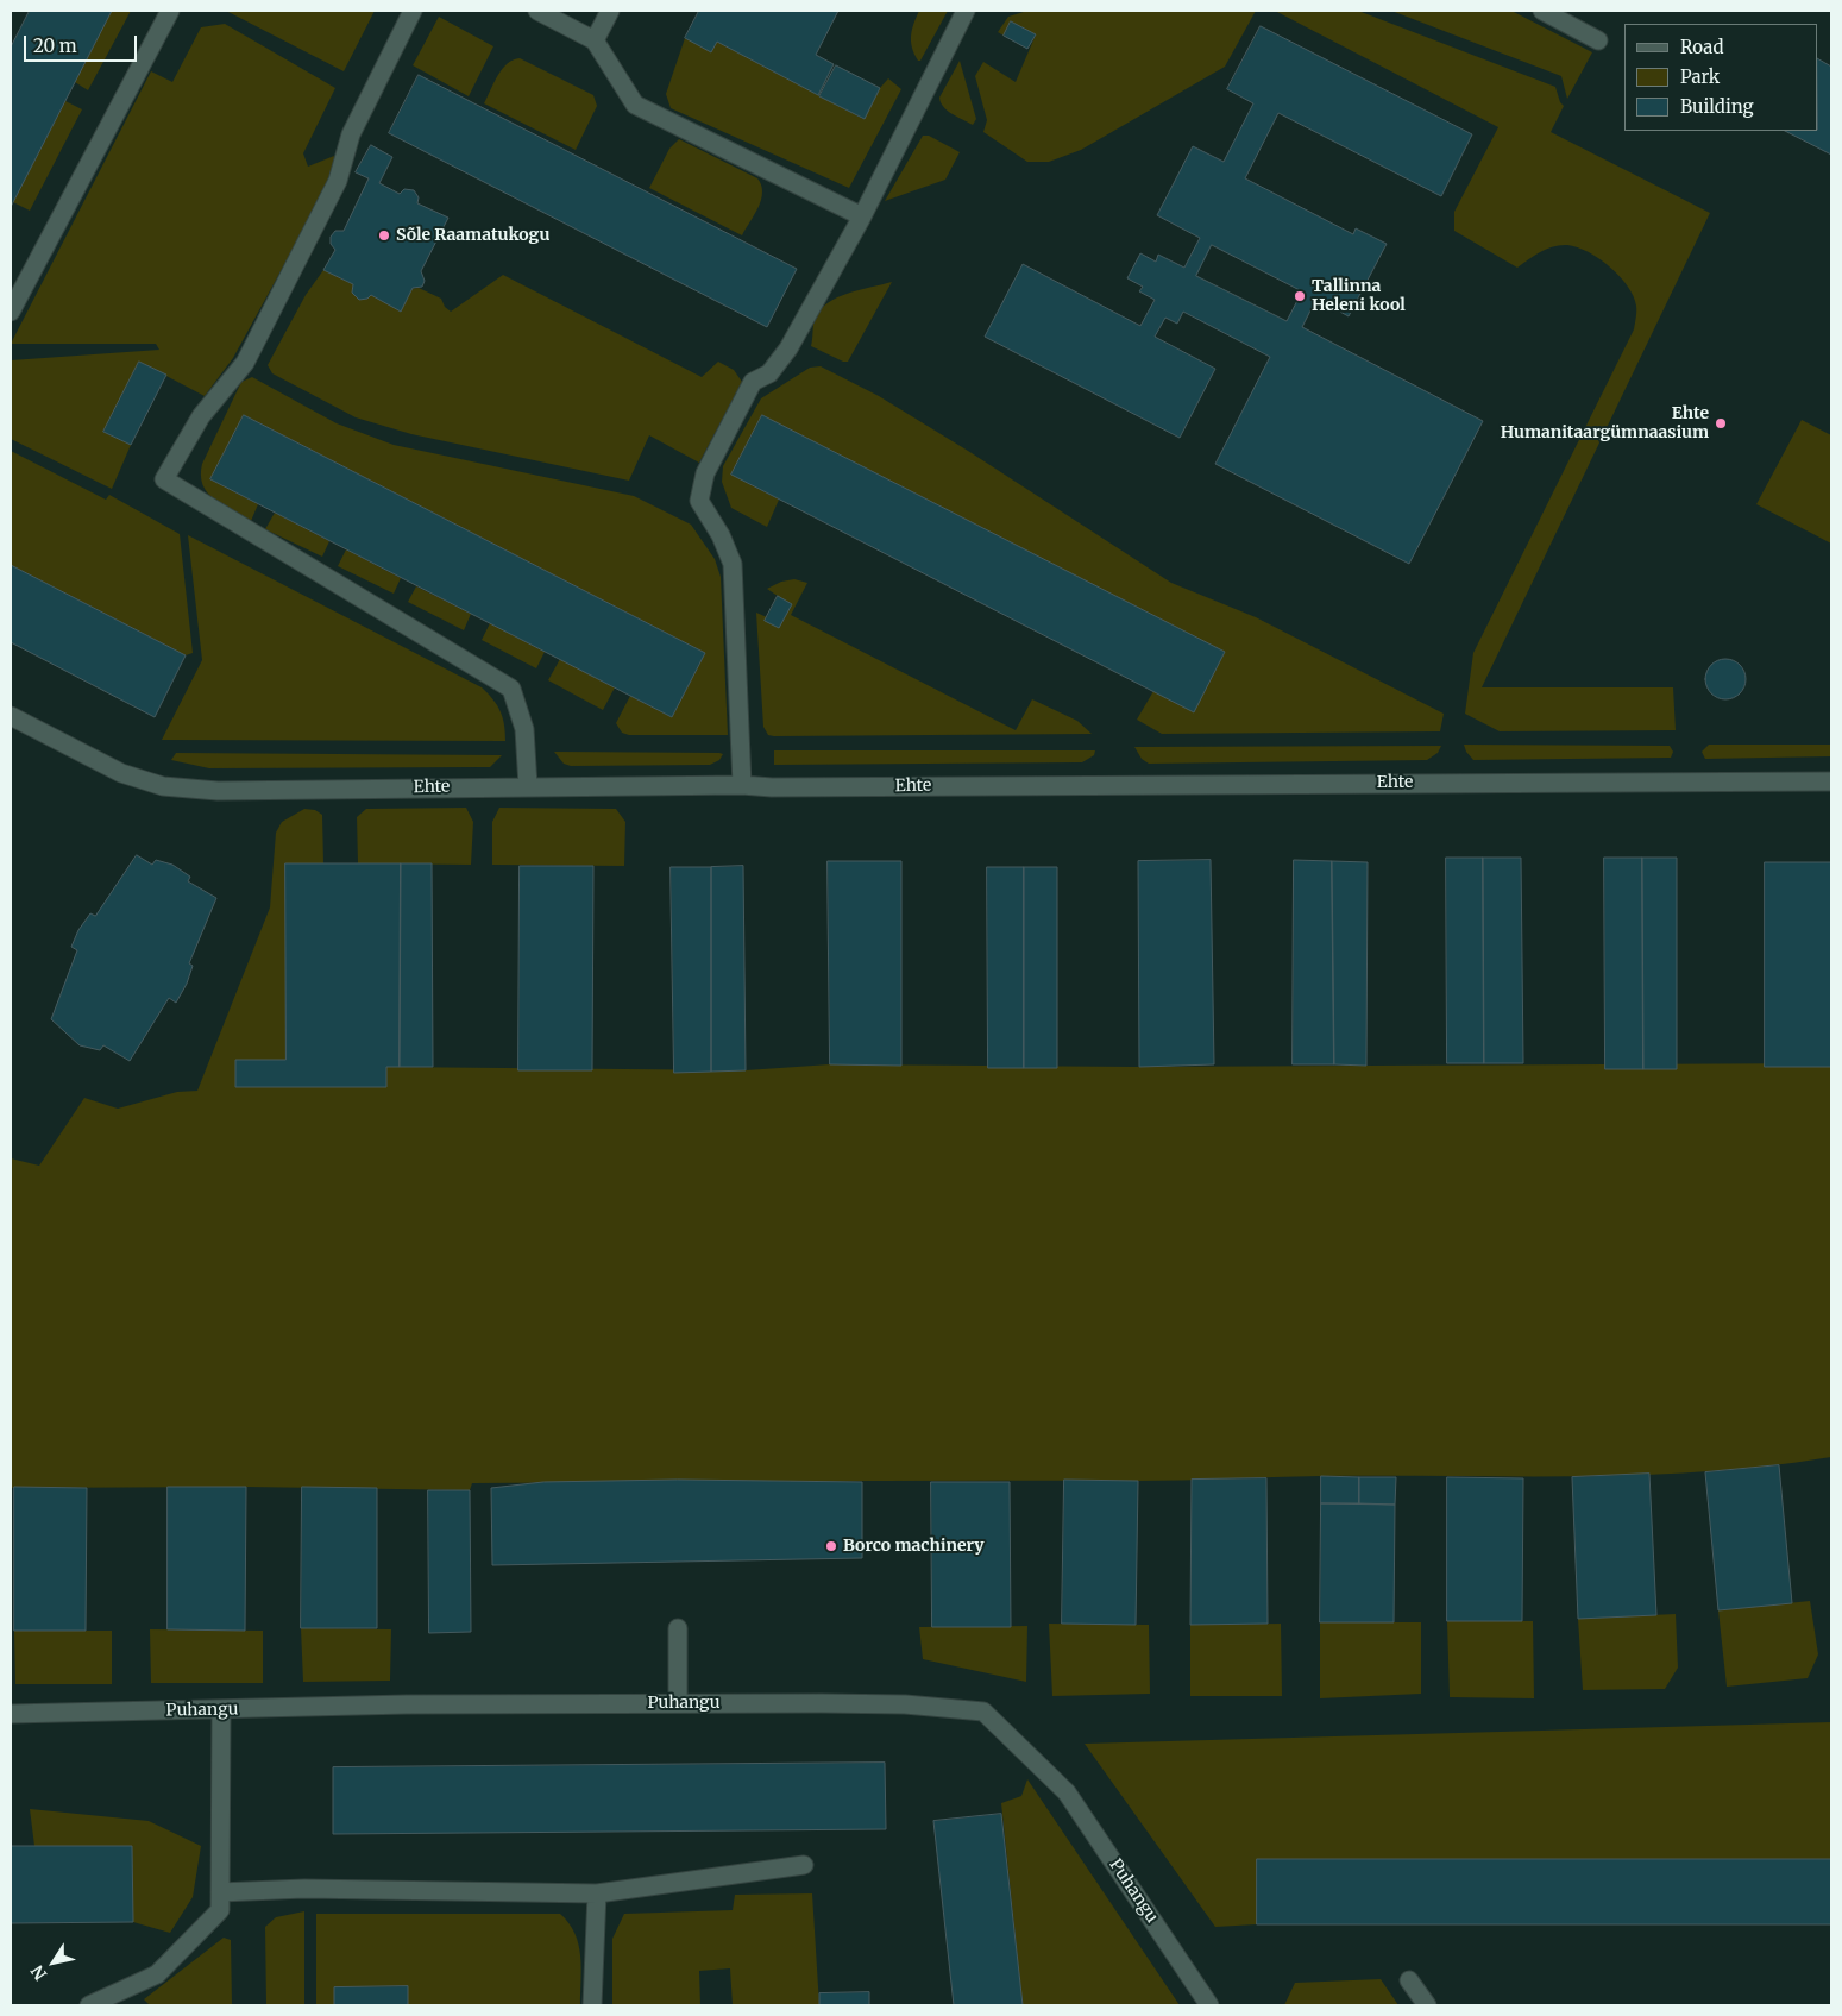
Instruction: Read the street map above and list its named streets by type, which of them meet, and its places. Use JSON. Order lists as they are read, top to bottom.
{
  "streets": {
    "street": ["Ehte", "Puhangu"]
  },
  "places": [
    "Sõle Raamatukogu",
    "Tallinna Heleni kool",
    "Ehte Humanitaargümnaasium",
    "Borco machinery"
  ],
  "legend": ["Road", "Park", "Building"],
  "scale_bar": "20 m",
  "north": "bottom left"
}
